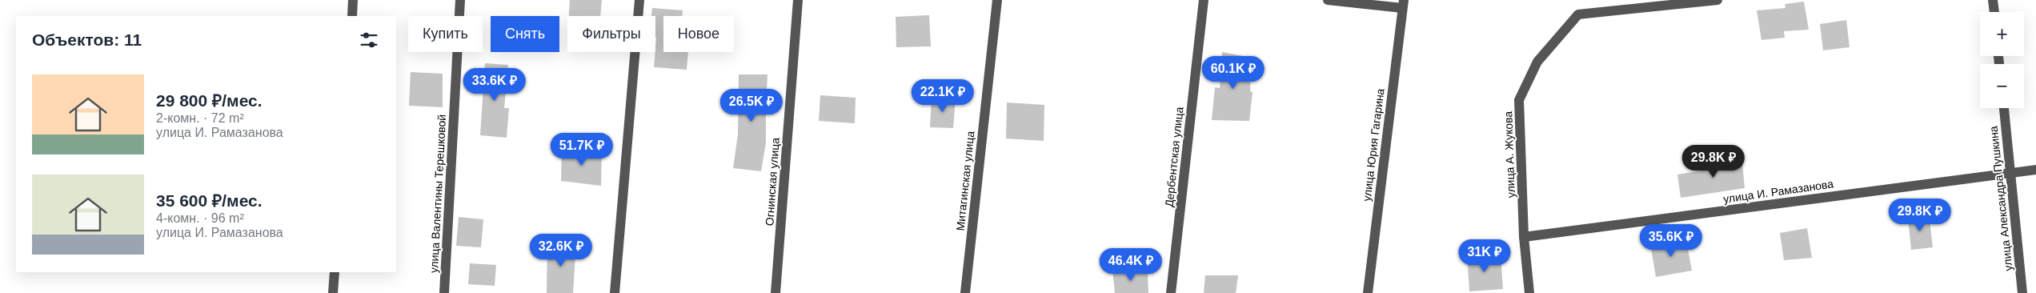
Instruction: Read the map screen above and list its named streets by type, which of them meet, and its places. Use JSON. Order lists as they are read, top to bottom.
{
  "streets": {
    "street": [
      "улица Юрия Гагарина",
      "улица А. Жукова",
      "Дербентская улица",
      "Митагинская улица",
      "Огнинская улица",
      "улица И. Рамазанова",
      "улица Валентины Терешковой",
      "улица Александра Пушкина"
    ]
  },
  "crossings": [
    ["улица А. Жукова", "улица И. Рамазанова"],
    ["улица И. Рамазанова", "улица Александра Пушкина"]
  ],
  "page": {
    "map_buttons": ["+", "−"],
    "chip": [
      "Купить",
      "Снять",
      "Фильтры",
      "Новое"
    ],
    "heading": "Объектов: 11",
    "price": [
      "60.1K ₽",
      "33.6K ₽",
      "22.1K ₽",
      "26.5K ₽",
      "51.7K ₽",
      "29.8K ₽",
      "29.8K ₽",
      "35.6K ₽",
      "32.6K ₽",
      "31K ₽",
      "46.4K ₽"
    ],
    "list": [
      {
        "name": "29 800 ₽/мес.",
        "note": "2-комн. · 72 m² · улица И. Рамазанова"
      },
      {
        "name": "35 600 ₽/мес.",
        "note": "4-комн. · 96 m² · улица И. Рамазанова"
      }
    ]
  }
}
